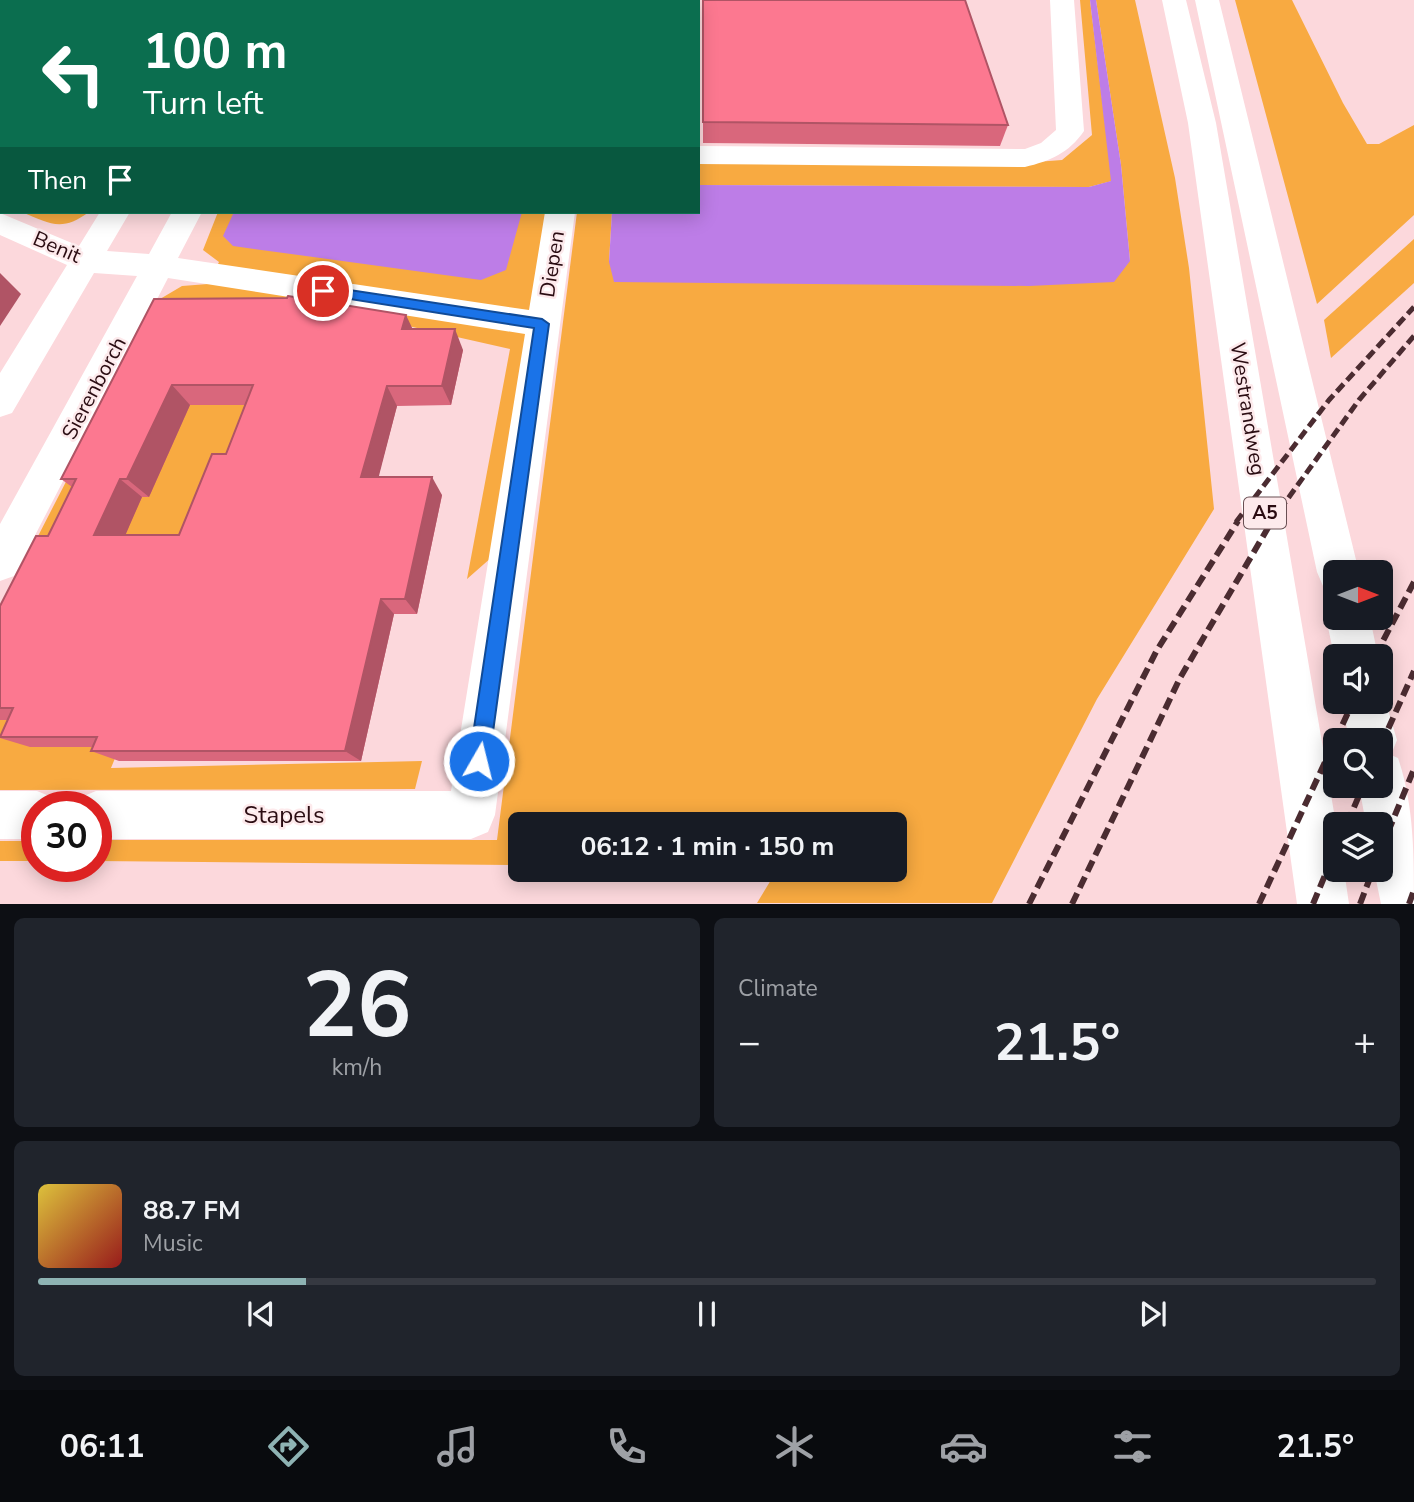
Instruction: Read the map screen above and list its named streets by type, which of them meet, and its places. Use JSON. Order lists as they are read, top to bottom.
{
  "streets": {
    "highway": ["Westrandweg", "A5"],
    "street": [
      "Benit",
      "Diepen",
      "Sierenborch",
      "Stapels"
    ]
  },
  "crossings": [
    ["Benit", "Diepen"],
    ["Benit", "Sierenborch"],
    ["Diepen", "Stapels"]
  ],
  "north": "right",
  "page": {
    "turn": ["100 m", "Turn left"],
    "then": "Then",
    "limit": "30",
    "trip": "06:12 · 1 min · 150 m",
    "tile": [
      ["26", "km/h"],
      "Climate"
    ],
    "heat": ["−", "21.5°", "+"],
    "song": ["88.7 FM", "Music"],
    "tabs": ["06:11", "21.5°"]
  }
}
